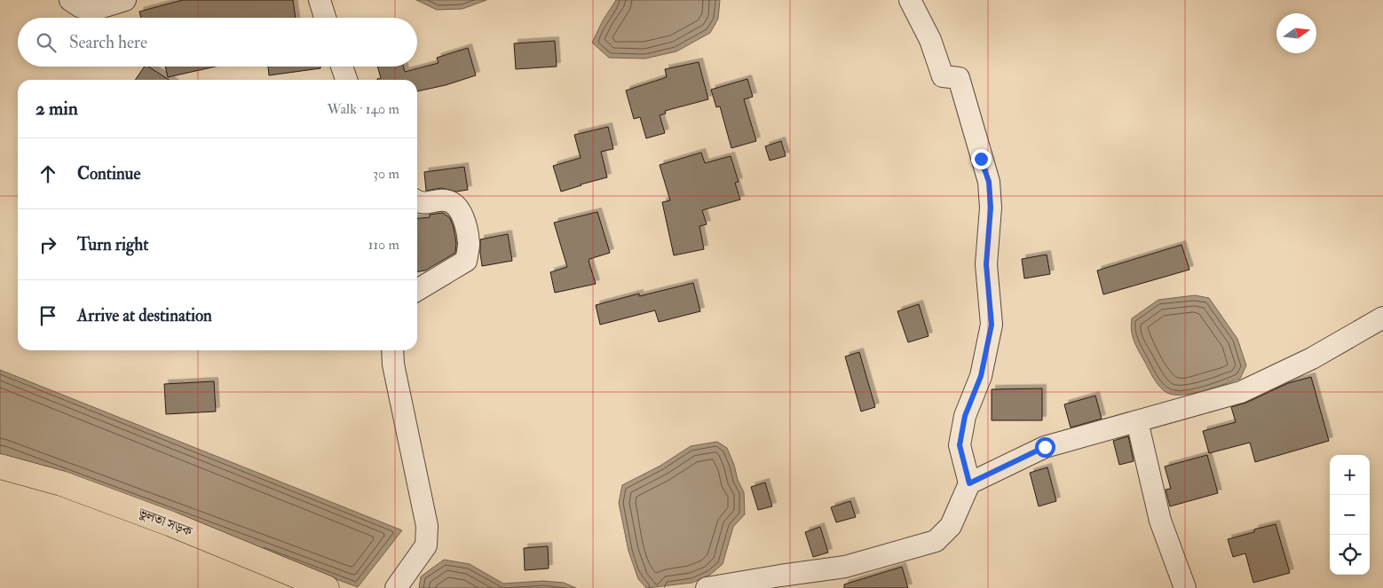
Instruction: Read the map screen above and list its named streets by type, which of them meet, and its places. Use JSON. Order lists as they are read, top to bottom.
{
  "streets": {
    "highway": ["ভুলতা সড়ক"]
  },
  "north": "right",
  "page": {
    "search": "Search here",
    "heading": ["2 min", "Walk · 140 m"],
    "list": [
      ["Continue", "30 m"],
      ["Turn right", "110 m"],
      "Arrive at destination"
    ],
    "map_buttons": ["+", "−"]
  }
}
